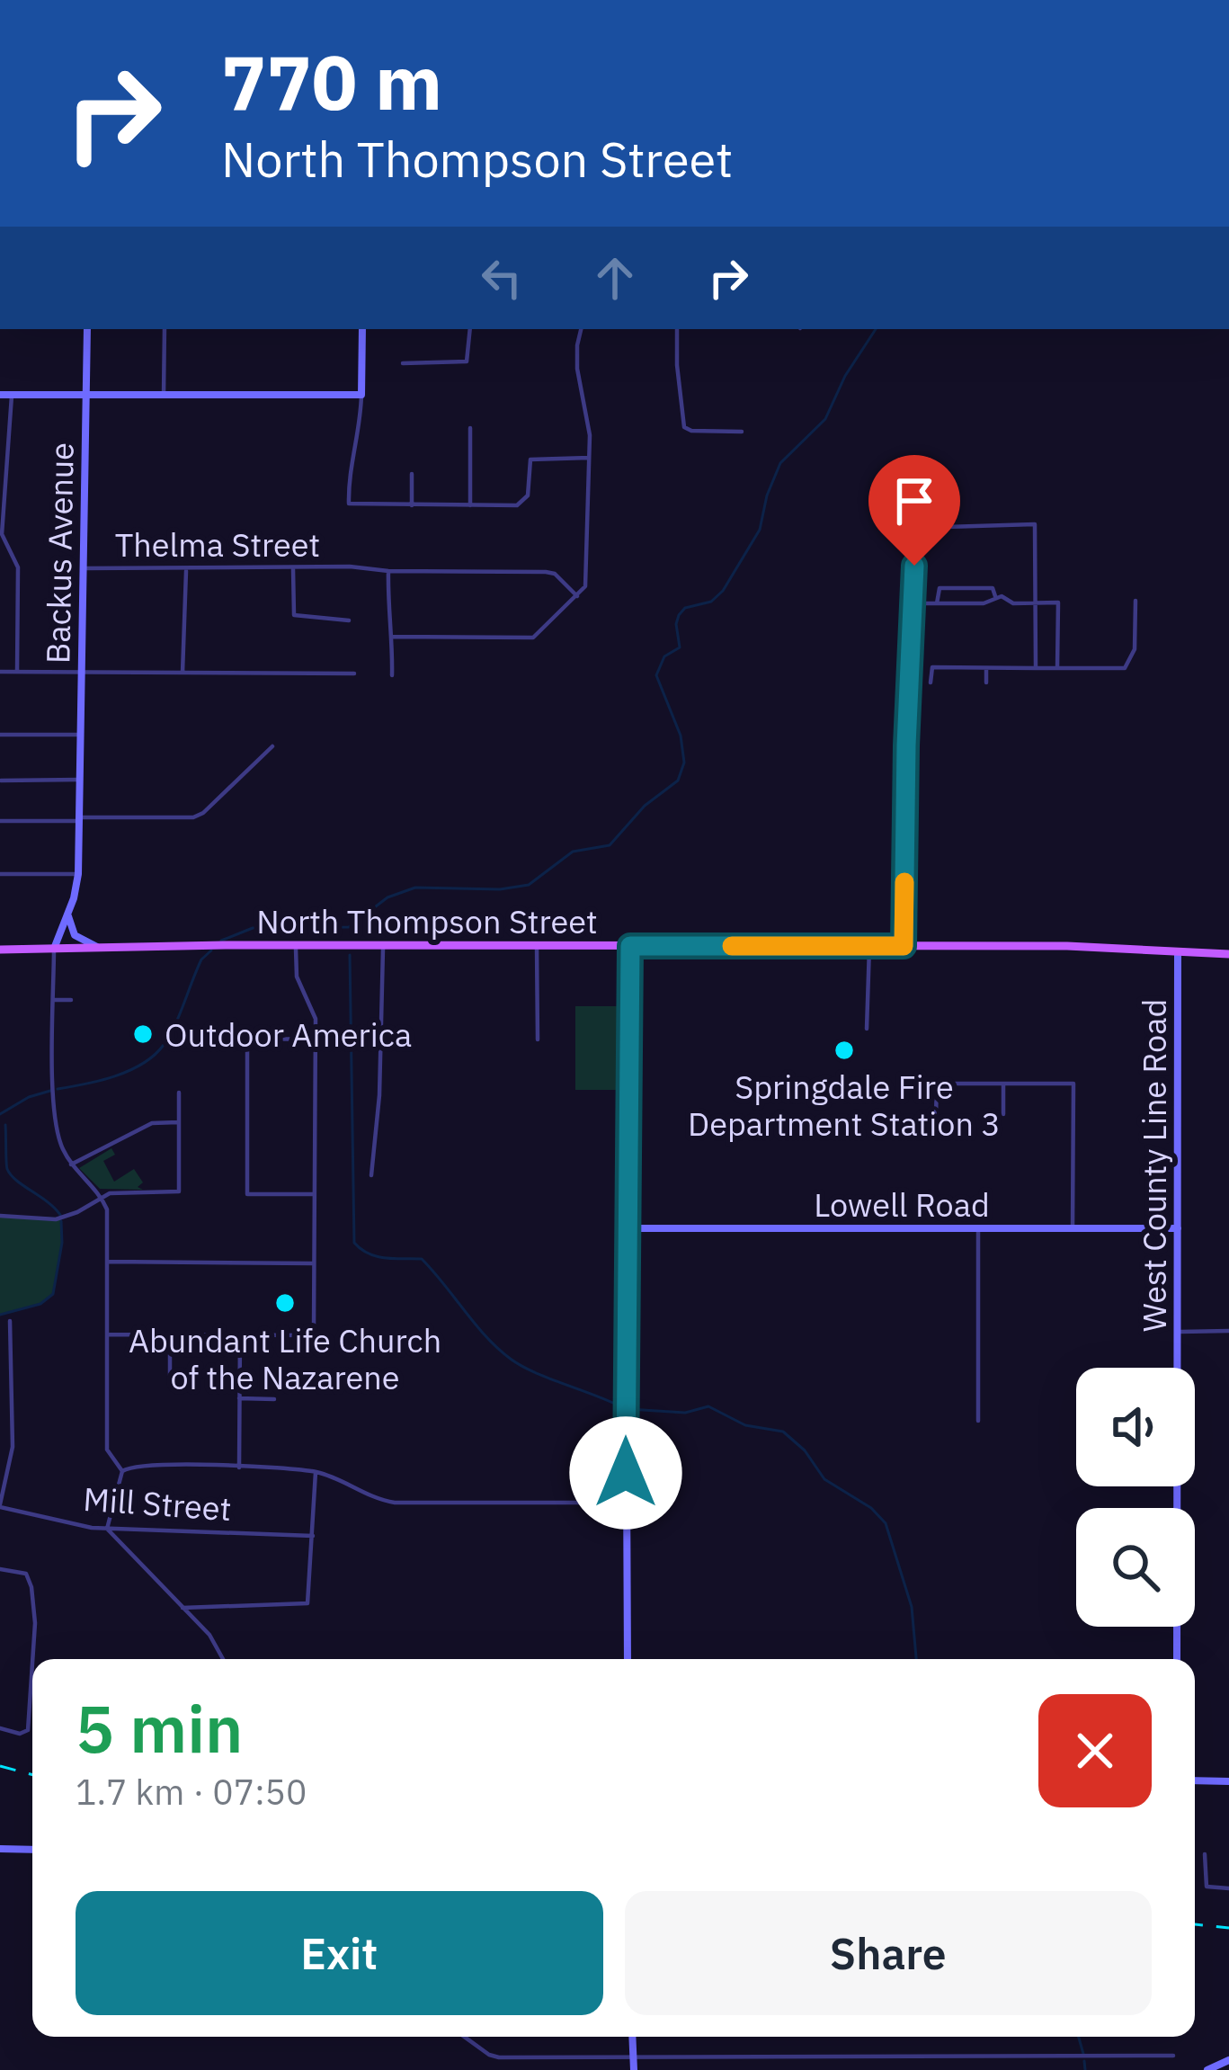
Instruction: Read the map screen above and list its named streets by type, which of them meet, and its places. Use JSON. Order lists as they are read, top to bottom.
{
  "streets": {
    "main road": ["North Thompson Street"],
    "street": [
      "Thelma Street",
      "Backus Avenue",
      "West County Line Road",
      "Lowell Road",
      "Mill Street"
    ]
  },
  "crossings": [
    ["Thelma Street", "Backus Avenue"],
    ["Backus Avenue", "North Thompson Street"],
    ["North Thompson Street", "West County Line Road"],
    ["West County Line Road", "Lowell Road"]
  ],
  "places": ["Outdoor America", "Springdale Fire Department Station 3", "Abundant Life Church of the Nazarene"],
  "page": {
    "turn": ["770 m", "North Thompson Street"],
    "heading": ["5 min", "1.7 km · 07:50"],
    "buttons": ["Exit", "Share"]
  }
}
